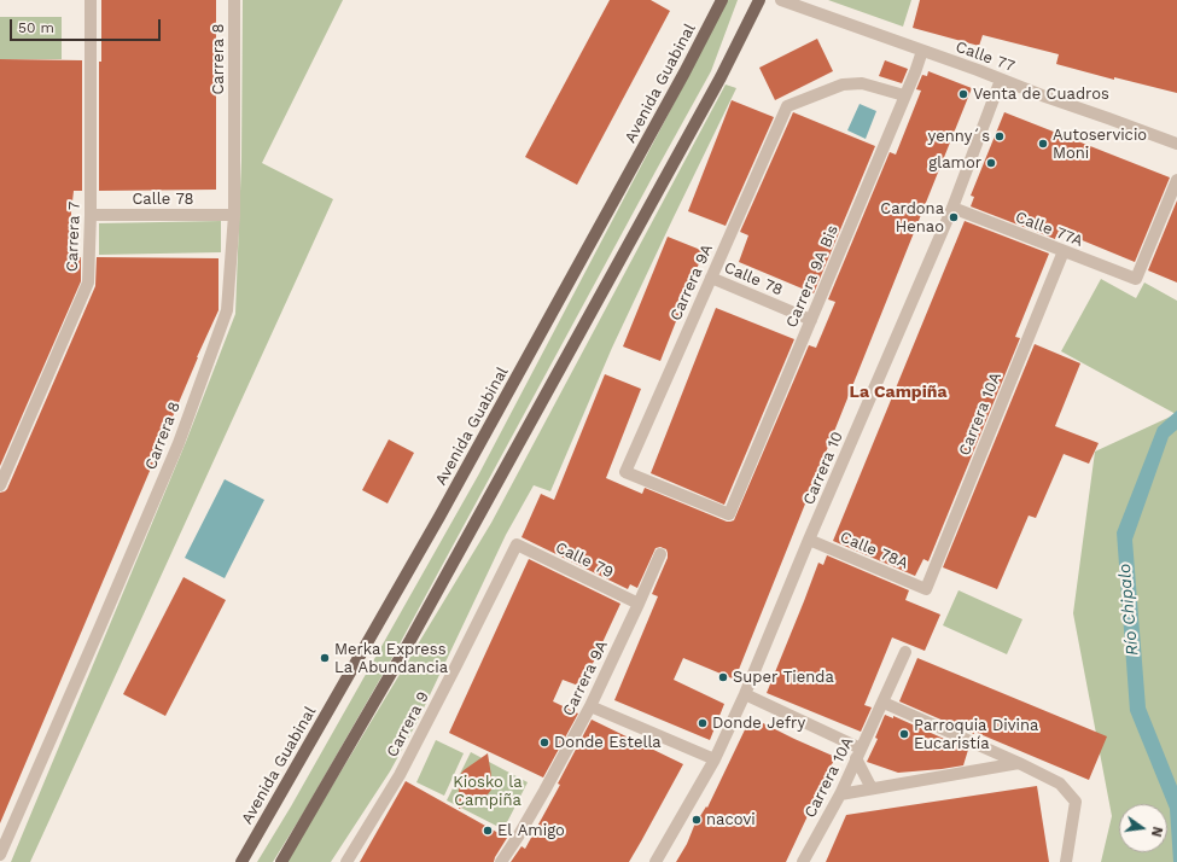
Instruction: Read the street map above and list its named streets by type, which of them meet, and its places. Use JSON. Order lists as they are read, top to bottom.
{
  "streets": {
    "main road": ["Avenida Guabinal"],
    "street": [
      "Calle 77",
      "Carrera 8",
      "Calle 78",
      "Calle 77A",
      "Carrera 7",
      "Carrera 9A Bis",
      "Carrera 9A",
      "Carrera 10A",
      "Carrera 10",
      "Calle 78A",
      "Calle 79",
      "Carrera 9"
    ]
  },
  "crossings": [
    ["Calle 77", "Carrera 9A Bis"],
    ["Calle 77", "Carrera 10"],
    ["Carrera 8", "Calle 78"],
    ["Calle 78", "Carrera 7"],
    ["Calle 78", "Carrera 9A Bis"],
    ["Calle 78", "Carrera 9A"],
    ["Calle 77A", "Carrera 10A"],
    ["Calle 77A", "Carrera 10"],
    ["Carrera 9A Bis", "Carrera 9A"],
    ["Carrera 9A", "Calle 79"],
    ["Carrera 10A", "Calle 78A"],
    ["Carrera 10", "Calle 78A"],
    ["Calle 79", "Carrera 9"]
  ],
  "districts": ["La Campiña"],
  "water": ["Río Chipalo"],
  "parks": ["Kiosko la Campiña"],
  "places": [
    "Venta de Cuadros",
    "yenny´s",
    "Autoservicio Moni",
    "glamor",
    "Cardona Henao",
    "Merka Express La Abundancia",
    "Super Tienda",
    "Donde Jefry",
    "Parroquia Divina Eucaristía",
    "Donde Estella",
    "nacovi",
    "El Amigo"
  ],
  "scale_bar": "50 m",
  "north": "right"
}
